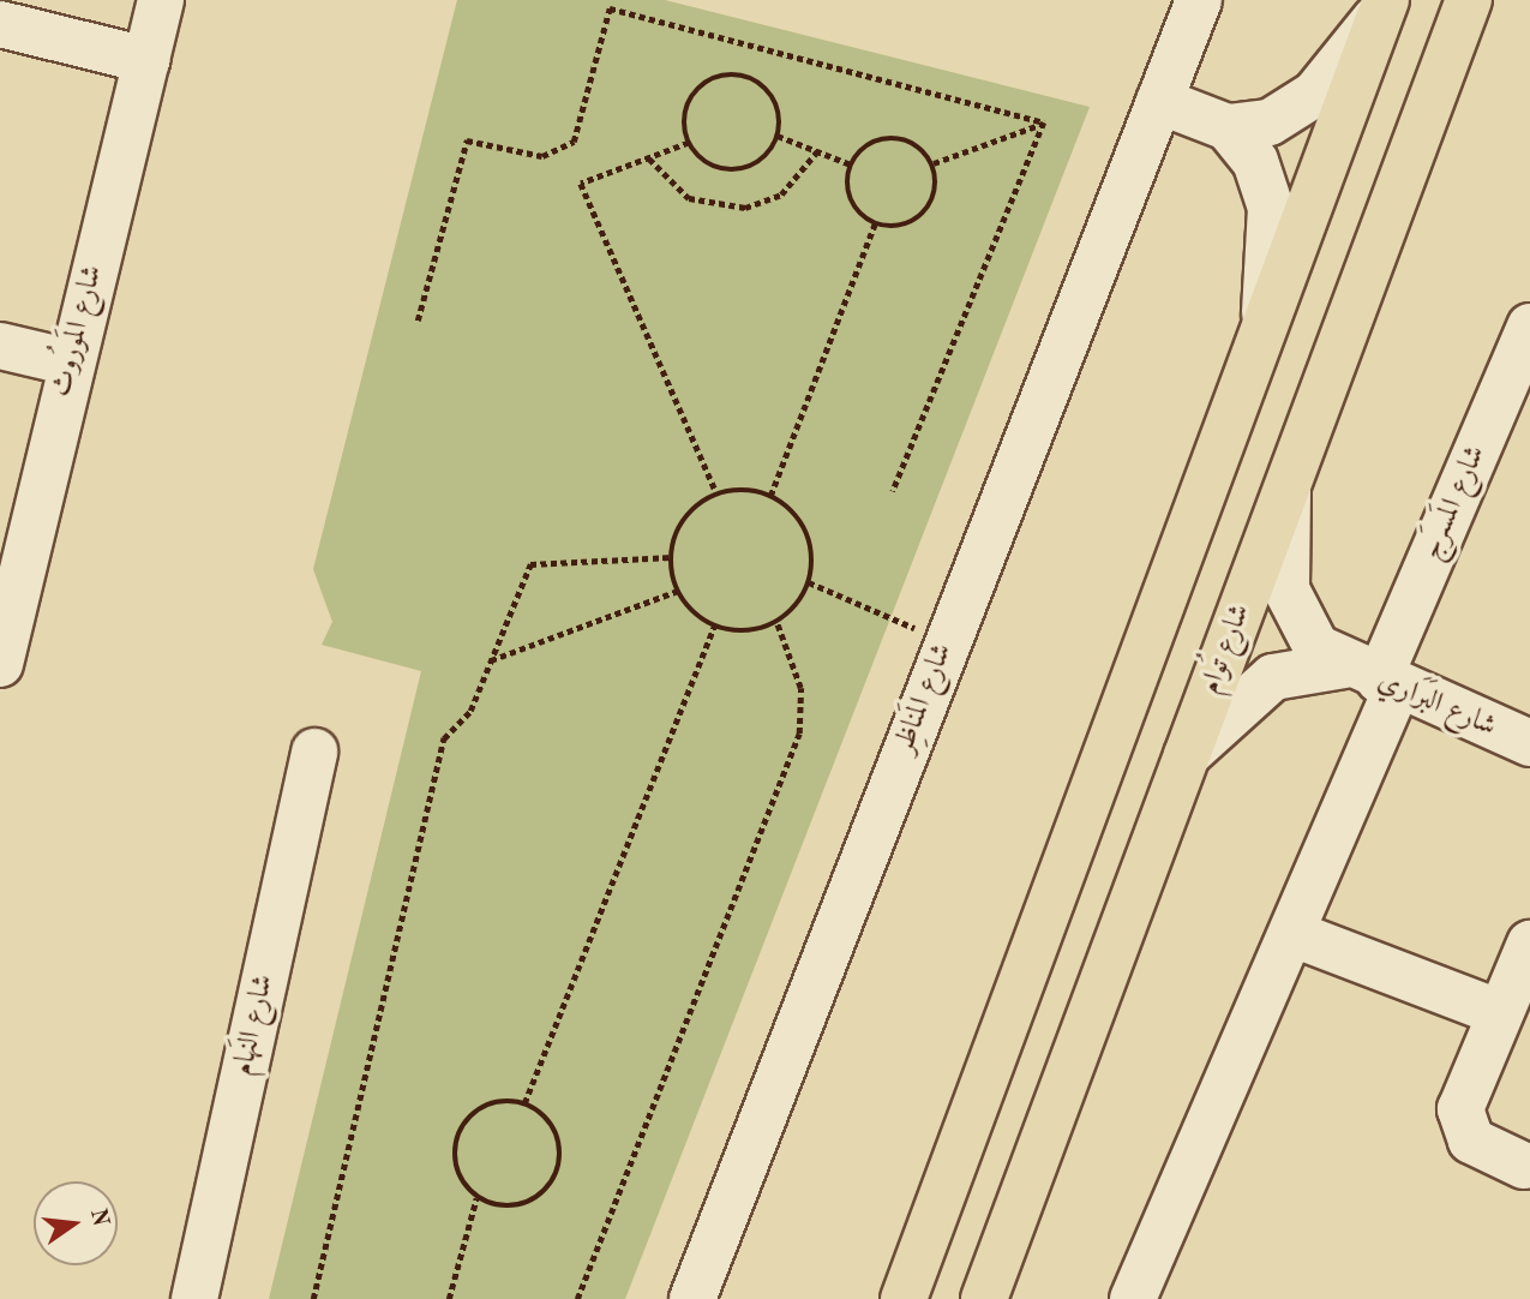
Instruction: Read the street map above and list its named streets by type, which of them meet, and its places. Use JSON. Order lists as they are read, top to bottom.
{
  "streets": {
    "main road": ["شارع تُوام"],
    "street": [
      "شارع المَورُوث",
      "شارع المَسرَج",
      "شارع المَناظِر",
      "شارع البَرَاري",
      "شارع النَهام"
    ]
  },
  "crossings": [
    ["شارع المَسرَج", "شارع البَرَاري"],
    ["شارع تُوام", "شارع البَرَاري"]
  ],
  "north": "right"
}
